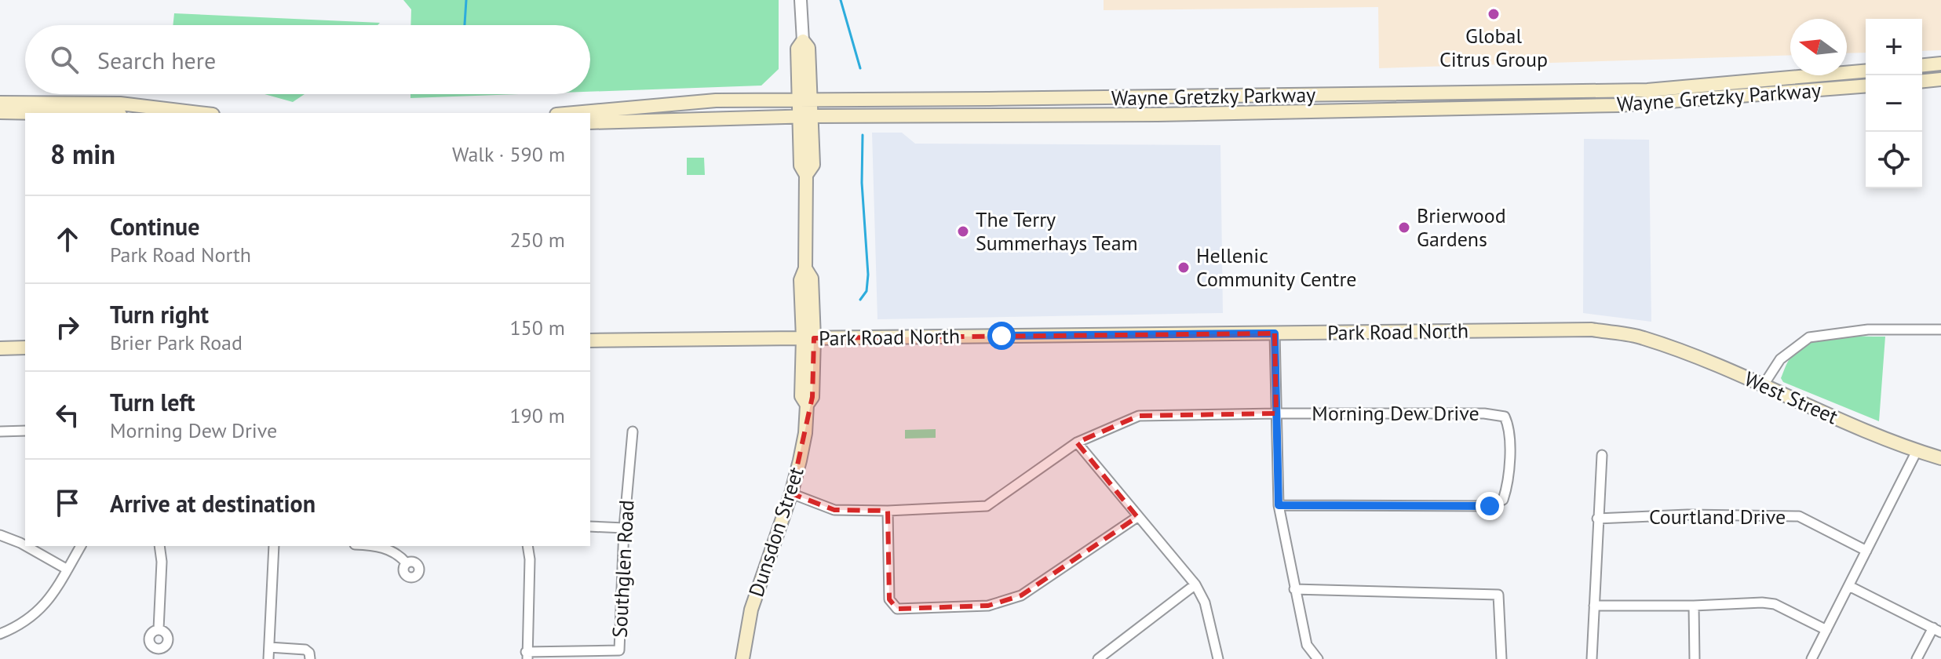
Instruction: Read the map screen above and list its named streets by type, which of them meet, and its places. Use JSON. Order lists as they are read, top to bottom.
{
  "streets": {
    "main road": [
      "Wayne Gretzky Parkway",
      "Park Road North",
      "West Street",
      "Dunsdon Street"
    ],
    "street": ["Morning Dew Drive", "Courtland Drive", "Southglen Road"]
  },
  "crossings": [
    ["Wayne Gretzky Parkway", "Dunsdon Street"],
    ["Park Road North", "West Street"],
    ["Park Road North", "Dunsdon Street"]
  ],
  "places": [
    "Global Citrus Group",
    "Brierwood Gardens",
    "The Terry Summerhays Team",
    "Hellenic Community Centre"
  ],
  "north": "left",
  "page": {
    "map_buttons": ["+", "−"],
    "search": "Search here",
    "heading": ["8 min", "Walk · 590 m"],
    "list": [
      ["Continue", "Park Road North", "250 m"],
      ["Turn right", "Brier Park Road", "150 m"],
      ["Turn left", "Morning Dew Drive", "190 m"],
      "Arrive at destination"
    ]
  }
}
